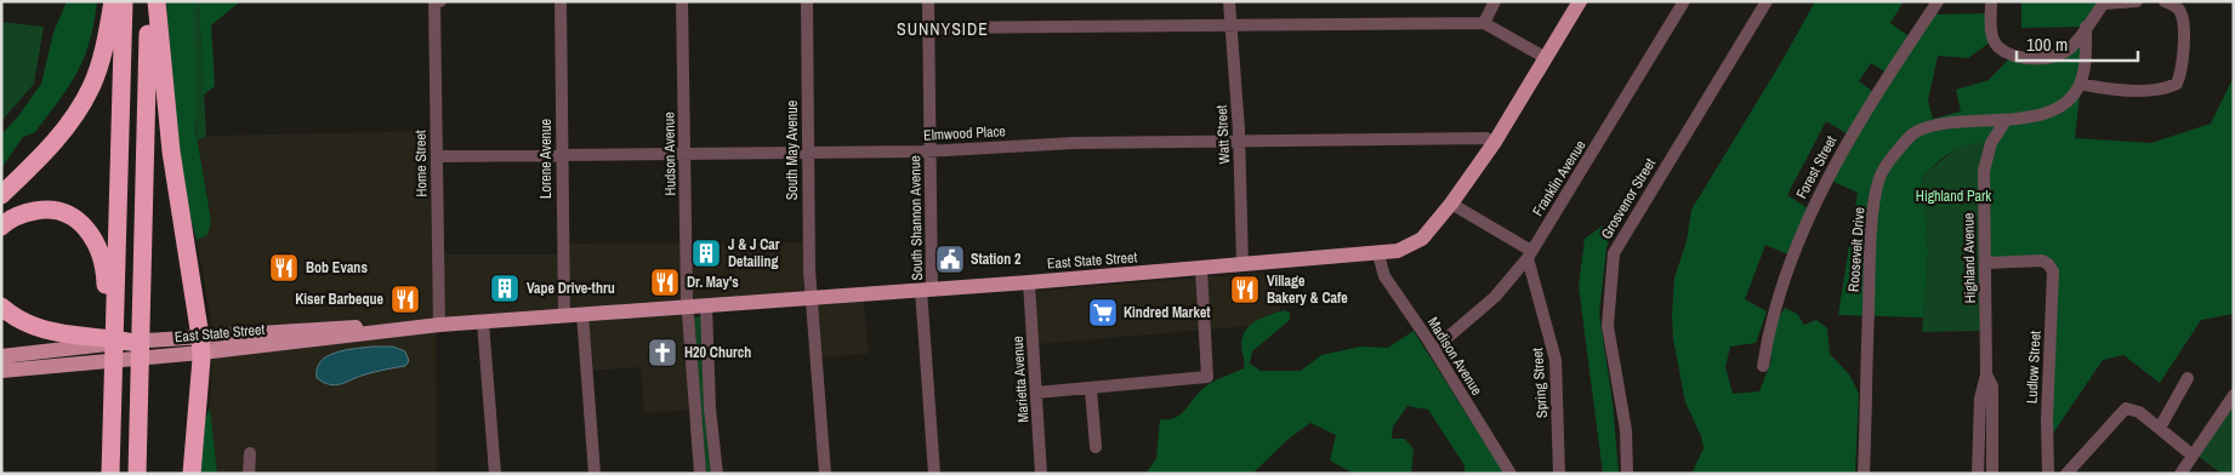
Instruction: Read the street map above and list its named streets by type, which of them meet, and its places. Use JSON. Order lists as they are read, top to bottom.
{
  "streets": {
    "main road": ["East State Street"],
    "street": [
      "Elmwood Place",
      "Watt Street",
      "South May Avenue",
      "Hudson Avenue",
      "Lorene Avenue",
      "Home Street",
      "Forest Street",
      "Franklin Avenue",
      "Grosvenor Street",
      "South Shannon Avenue",
      "Roosevelt Drive",
      "Highland Avenue",
      "Madison Avenue",
      "Ludlow Street",
      "Marietta Avenue",
      "Spring Street"
    ]
  },
  "crossings": [
    ["Elmwood Place", "Watt Street"],
    ["Elmwood Place", "South May Avenue"],
    ["Elmwood Place", "Hudson Avenue"],
    ["Elmwood Place", "Lorene Avenue"],
    ["Elmwood Place", "Home Street"],
    ["Elmwood Place", "South Shannon Avenue"],
    ["Elmwood Place", "East State Street"],
    ["Watt Street", "East State Street"],
    ["South May Avenue", "East State Street"],
    ["Hudson Avenue", "East State Street"],
    ["Lorene Avenue", "East State Street"],
    ["Home Street", "East State Street"],
    ["Franklin Avenue", "Madison Avenue"],
    ["Franklin Avenue", "Spring Street"],
    ["South Shannon Avenue", "East State Street"],
    ["Roosevelt Drive", "Highland Avenue"],
    ["Highland Avenue", "Ludlow Street"],
    ["East State Street", "Madison Avenue"],
    ["East State Street", "Marietta Avenue"]
  ],
  "districts": ["SUNNYSIDE"],
  "parks": ["Highland Park"],
  "places": {
    "building": ["J & J Car Detailing", "Vape Drive-thru"],
    "public building": ["Station 2"],
    "restaurant": [
      "Bob Evans",
      "Dr. May's",
      "Village Bakery & Cafe",
      "Kiser Barbeque"
    ],
    "supermarket": ["Kindred Market"],
    "church": ["H20 Church"]
  },
  "scale_bar": "100 m"
}
